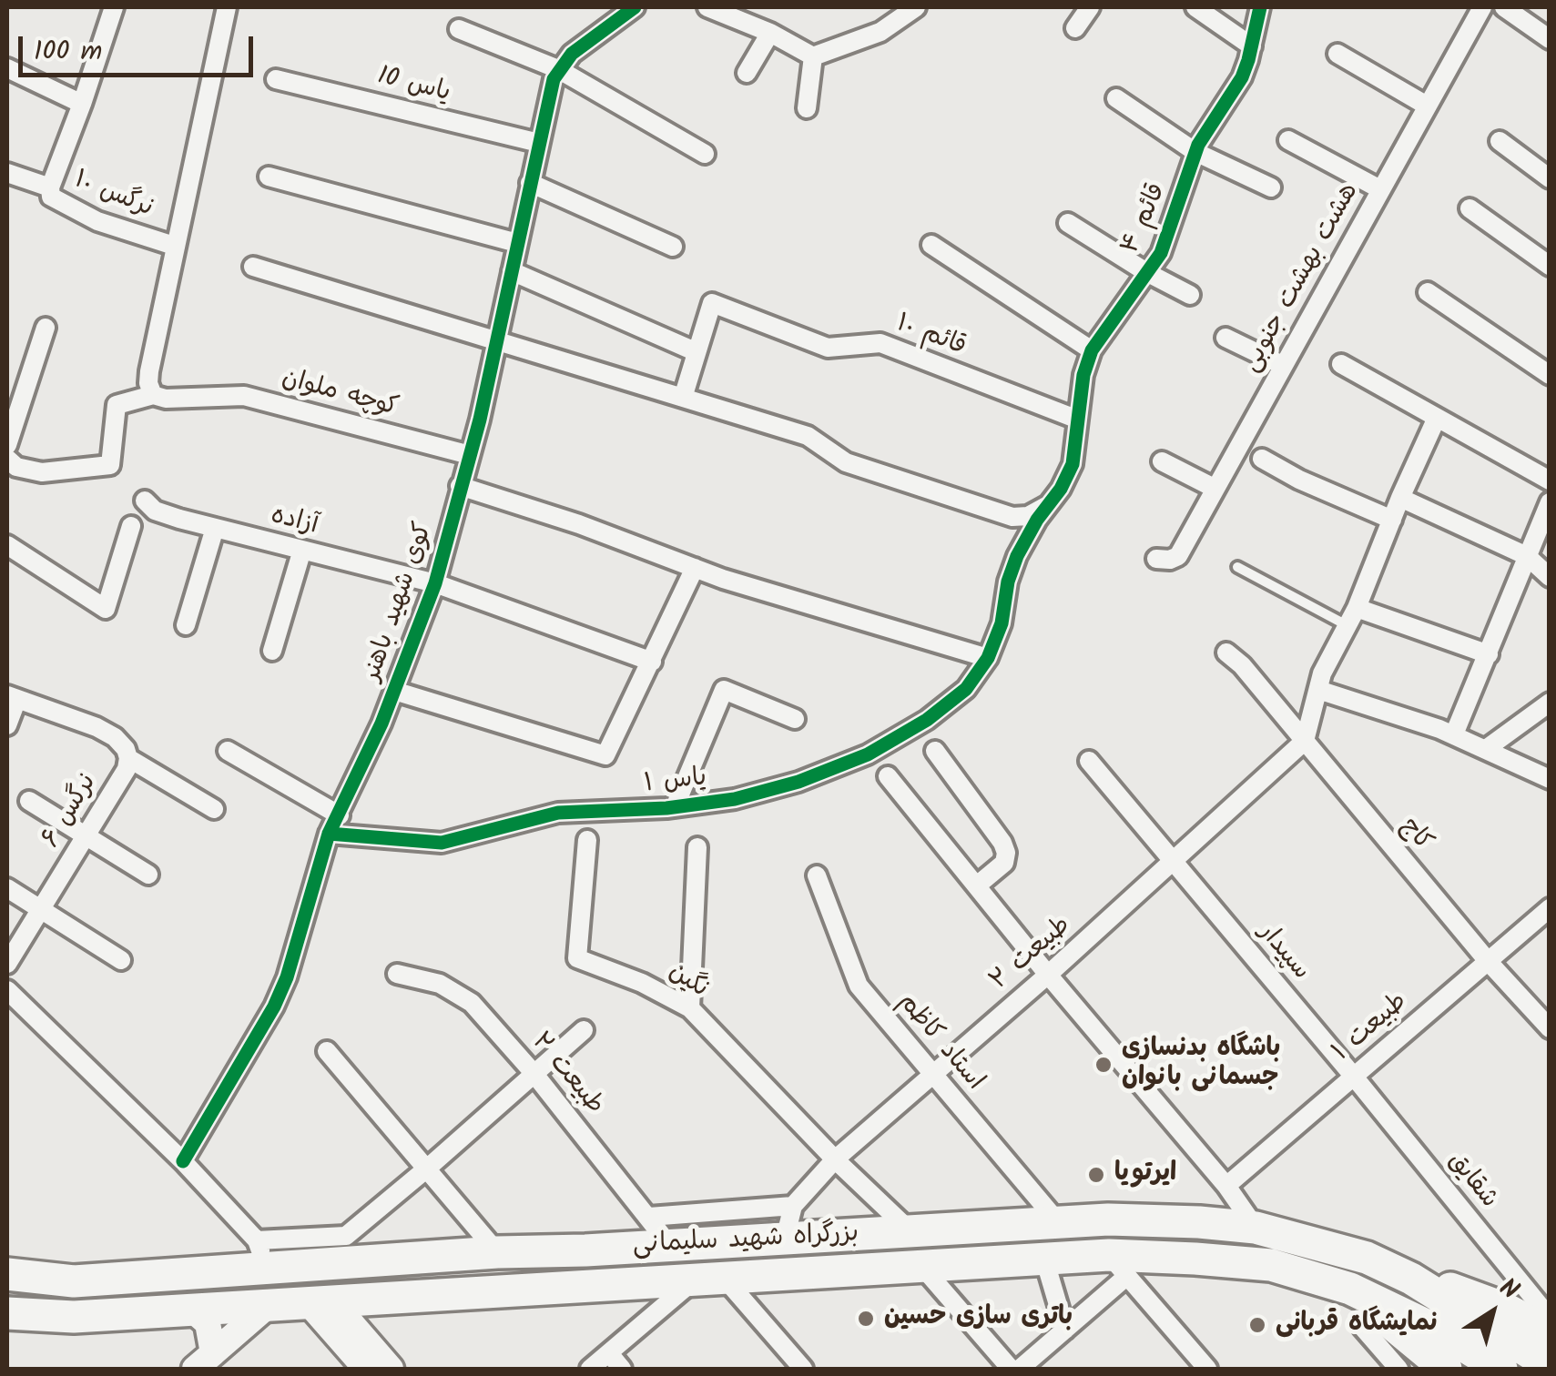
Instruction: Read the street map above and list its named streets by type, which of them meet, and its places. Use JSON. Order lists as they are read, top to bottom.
{
  "streets": {
    "highway": ["بزرگراه شهید سلیمانی"],
    "street": [
      "یاس 10",
      "نرگس ۱۰",
      "قائم ۴",
      "هشت بهشت جنوبی",
      "قائم ۱۰",
      "کوچه ملوان",
      "آزاده",
      "کوی شهید باهنر",
      "یاس ۱",
      "نرگس ۶",
      "کاج",
      "سپیدار",
      "طبیعت ۲",
      "نگین",
      "طبیعت ۱",
      "استاد کاظم",
      "طبیعت ٣",
      "شقایق"
    ]
  },
  "crossings": [
    ["یاس 10", "کوی شهید باهنر"],
    ["قائم ۴", "قائم ۱۰"],
    ["قائم ۴", "یاس ۱"],
    ["کوچه ملوان", "کوی شهید باهنر"],
    ["آزاده", "کوی شهید باهنر"],
    ["کوی شهید باهنر", "یاس ۱"],
    ["کاج", "طبیعت ۲"],
    ["کاج", "طبیعت ۱"],
    ["سپیدار", "طبیعت ۲"],
    ["سپیدار", "طبیعت ۱"],
    ["سپیدار", "شقایق"],
    ["طبیعت ۲", "نگین"],
    ["طبیعت ۲", "استاد کاظم"],
    ["نگین", "بزرگراه شهید سلیمانی"],
    ["طبیعت ۱", "شقایق"],
    ["استاد کاظم", "بزرگراه شهید سلیمانی"],
    ["طبیعت ٣", "بزرگراه شهید سلیمانی"]
  ],
  "places": [
    "باشگاه بدنسازی جسمانی بانوان",
    "ایرتویا",
    "باتری سازی حسین",
    "نمایشگاه قربانی"
  ],
  "scale_bar": "100 m",
  "north": "top right"
}
